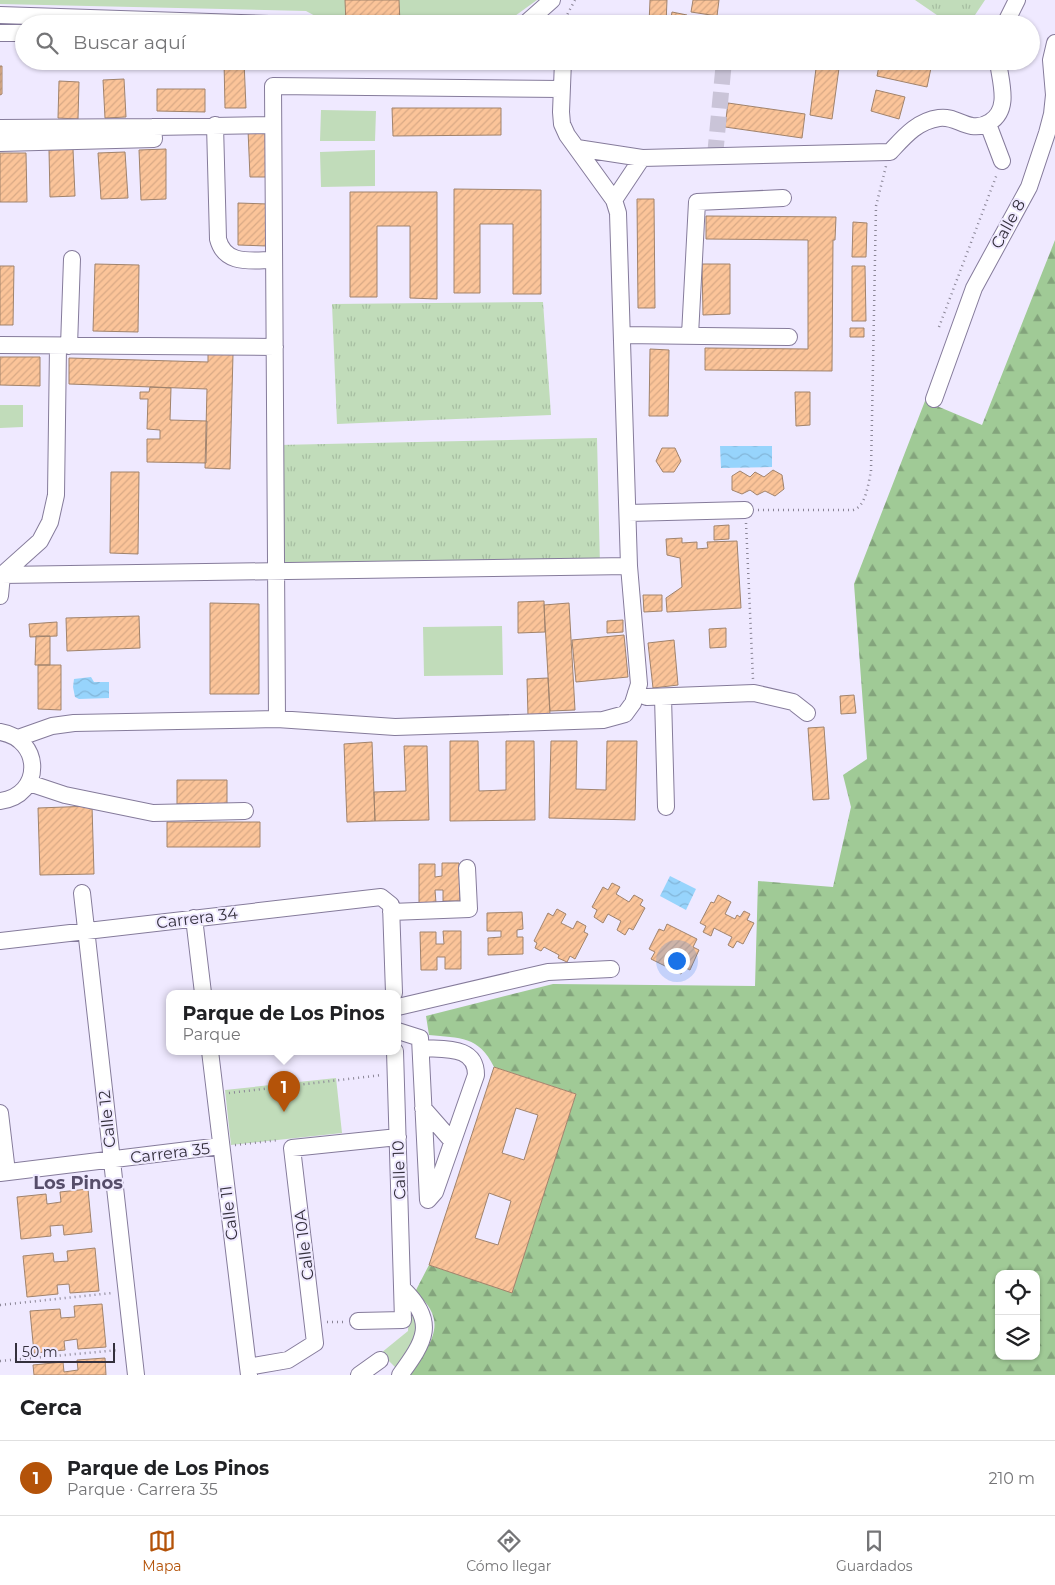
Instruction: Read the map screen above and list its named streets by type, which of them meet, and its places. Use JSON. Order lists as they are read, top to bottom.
{
  "streets": {
    "street": [
      "Calle 8",
      "Carrera 34",
      "Calle 12",
      "Carrera 35",
      "Calle 10",
      "Calle 11",
      "Calle 10A"
    ]
  },
  "crossings": [
    ["Carrera 34", "Calle 12"],
    ["Calle 12", "Carrera 35"],
    ["Carrera 35", "Calle 11"],
    ["Calle 11", "Calle 10A"]
  ],
  "districts": ["Los Pinos"],
  "scale_bar": "50 m",
  "page": {
    "search": "Buscar aquí",
    "popup": ["Parque de Los Pinos", "Parque"],
    "pins": "1",
    "scale": "50 m",
    "heading": "Cerca",
    "list": [
      {
        "mark": "1",
        "name": "Parque de Los Pinos",
        "note": "Parque · Carrera 35",
        "value": "210 m"
      }
    ],
    "nav": ["Mapa", "Cómo llegar", "Guardados"]
  }
}
